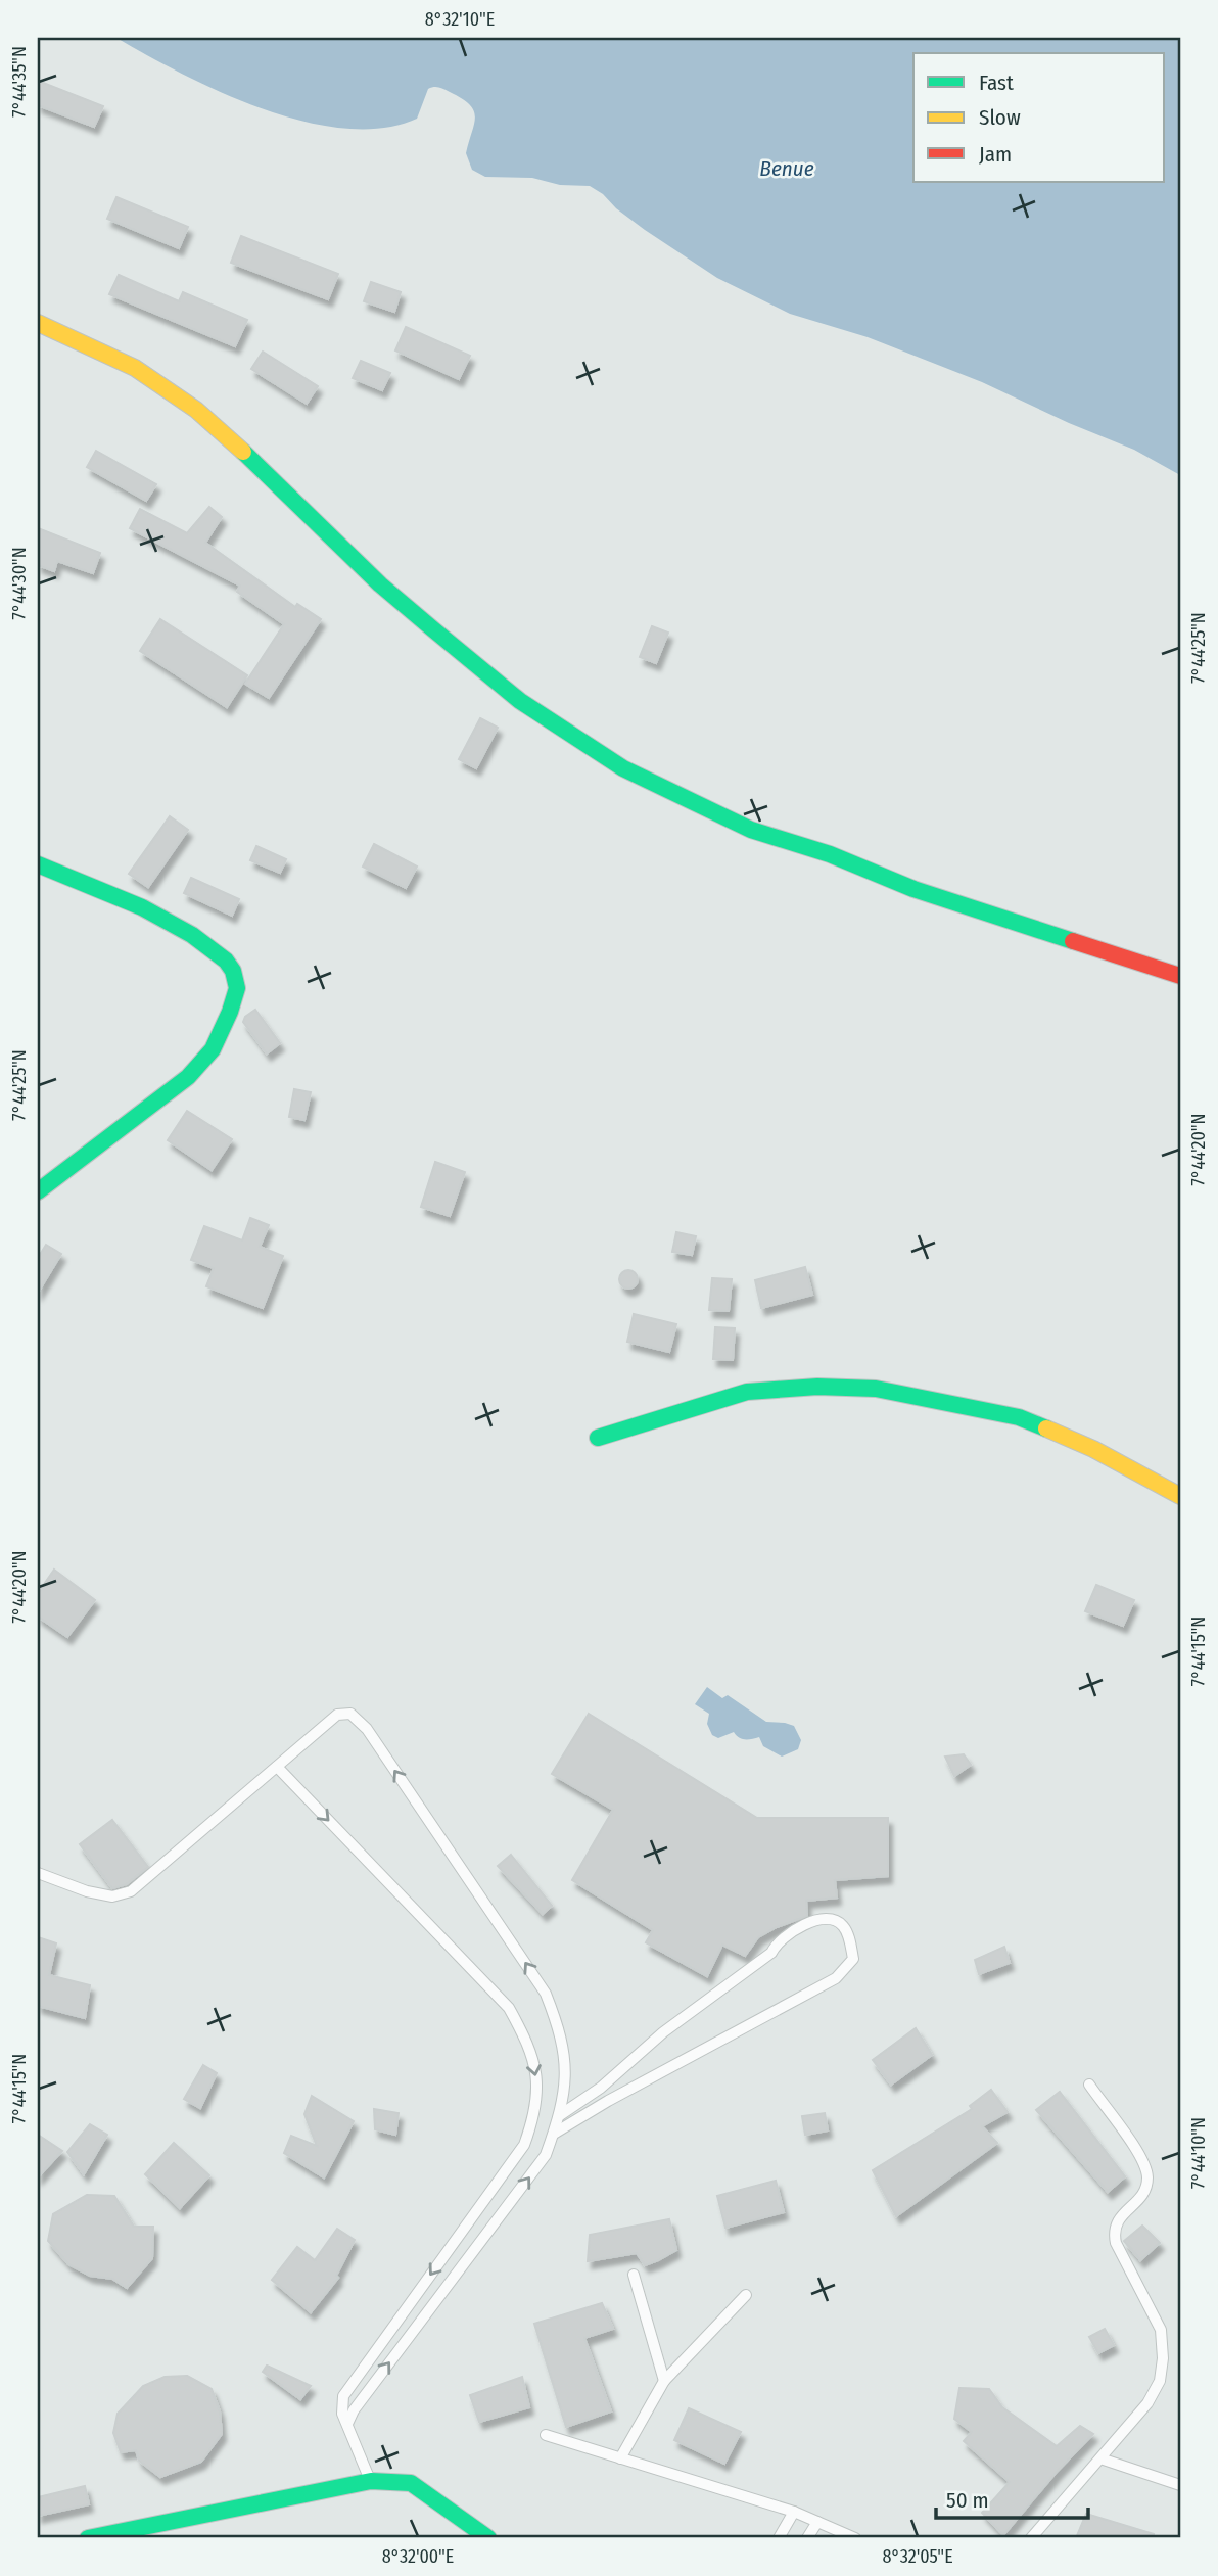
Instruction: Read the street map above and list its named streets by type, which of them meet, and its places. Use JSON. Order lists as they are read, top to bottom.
{
  "water": ["Benue"],
  "legend": ["Fast", "Slow", "Jam"],
  "scale_bar": "50 m",
  "coordinates": [
    "8°32'10\"E",
    "7°44'35\"N",
    "7°44'30\"N",
    "7°44'25\"N",
    "7°44'20\"N",
    "7°44'15\"N",
    "7°44'10\"N",
    "8°32'00\"E",
    "8°32'05\"E"
  ]
}
